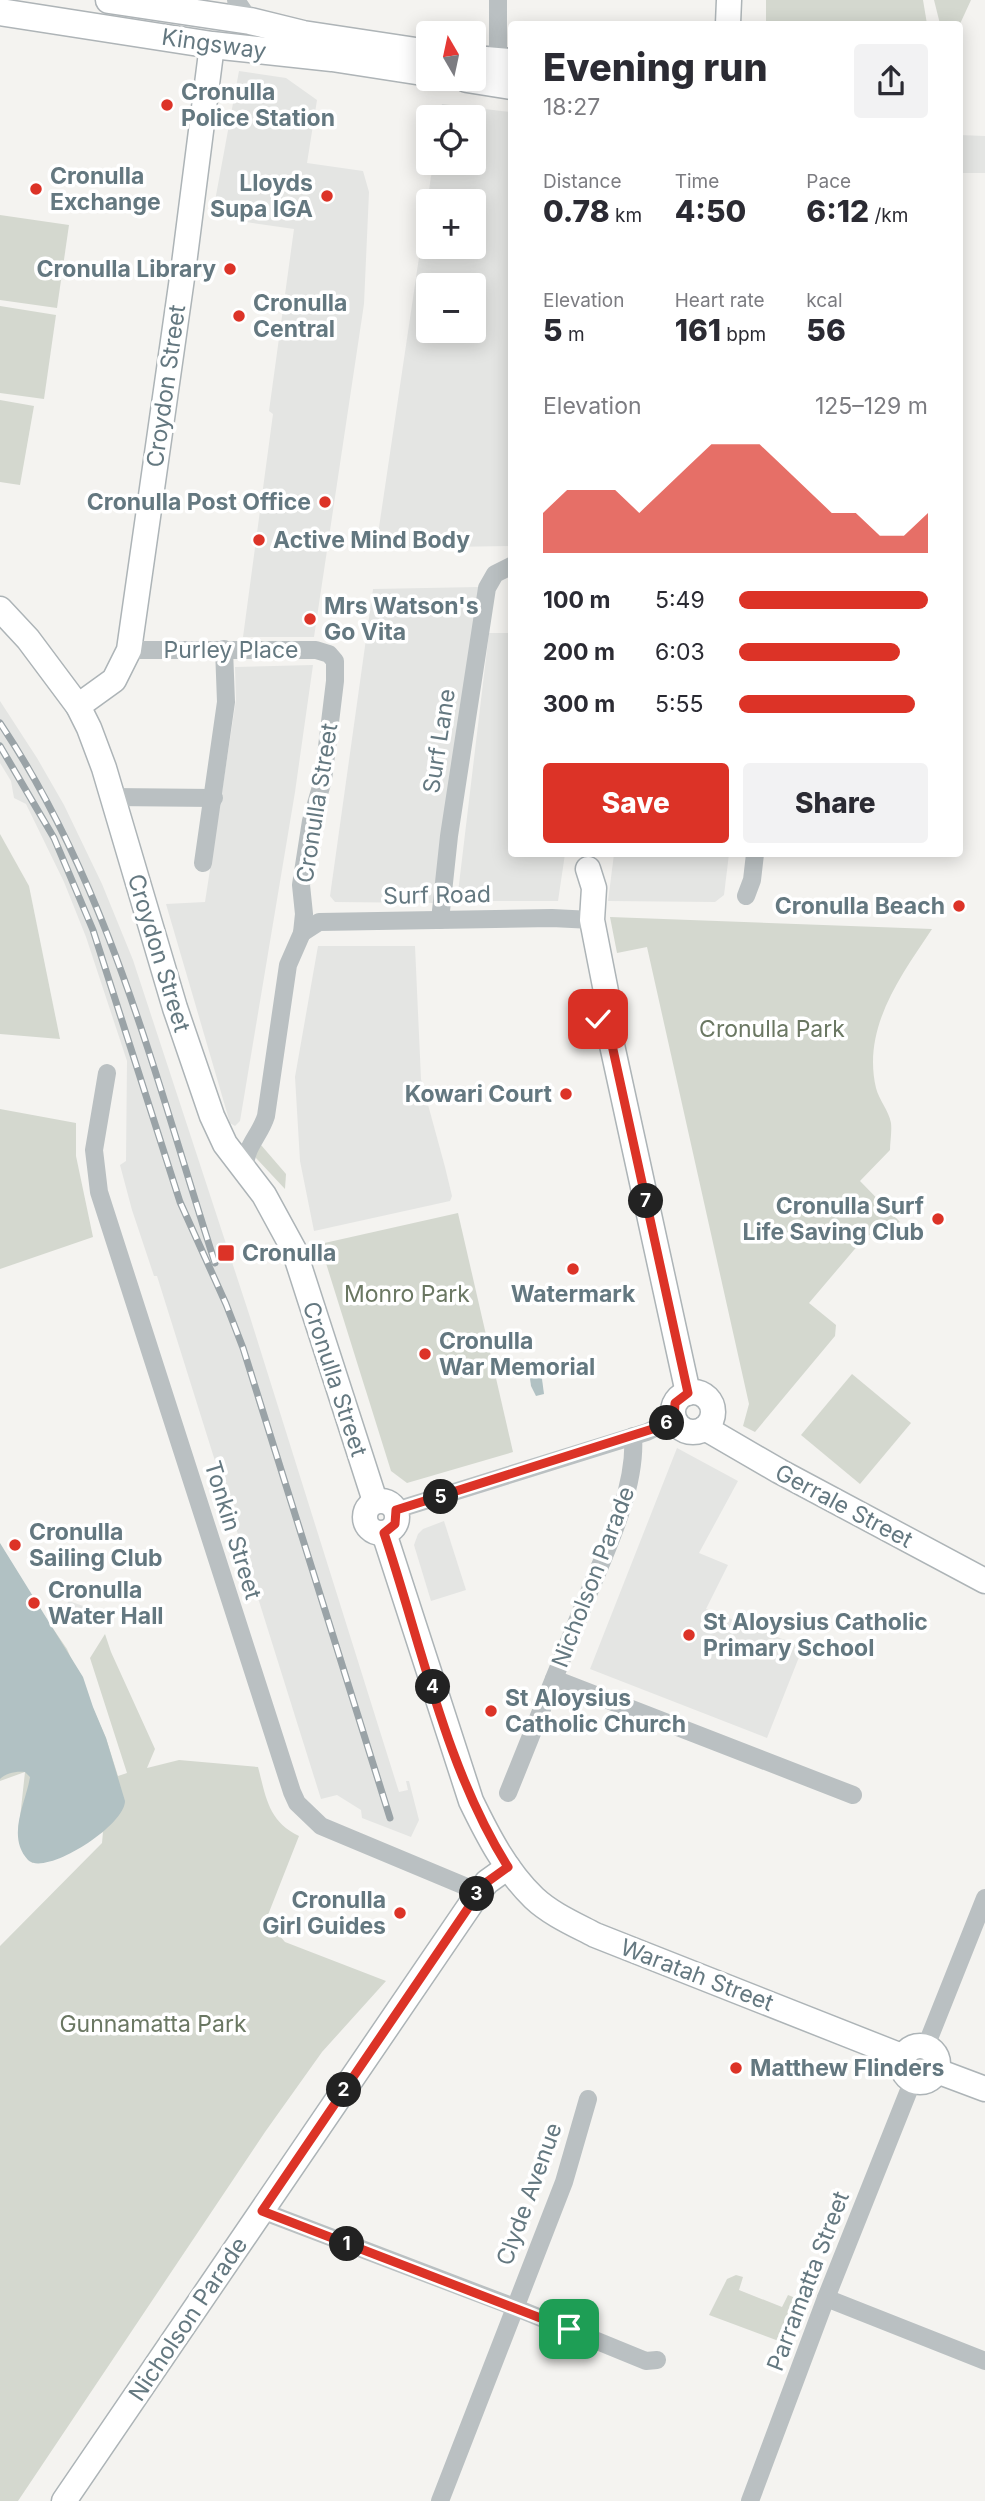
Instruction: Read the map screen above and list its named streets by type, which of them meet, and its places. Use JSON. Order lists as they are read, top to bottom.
{
  "streets": {
    "main road": ["Kingsway"],
    "street": [
      "Croydon Street",
      "Purley Place",
      "Surf Lane",
      "Cronulla Street",
      "Surf Road",
      "Gerrale Street",
      "Tonkin Street",
      "Nicholson Parade",
      "Waratah Street",
      "Clyde Avenue",
      "Parramatta Street"
    ]
  },
  "crossings": [
    ["Kingsway", "Croydon Street"],
    ["Croydon Street", "Purley Place"],
    ["Croydon Street", "Cronulla Street"],
    ["Purley Place", "Cronulla Street"],
    ["Surf Lane", "Surf Road"],
    ["Cronulla Street", "Surf Road"],
    ["Cronulla Street", "Nicholson Parade"],
    ["Cronulla Street", "Waratah Street"],
    ["Tonkin Street", "Nicholson Parade"],
    ["Nicholson Parade", "Waratah Street"],
    ["Waratah Street", "Parramatta Street"]
  ],
  "parks": ["Cronulla Park", "Monro Park", "Gunnamatta Park"],
  "places": {
    "other": [
      "Cronulla Police Station",
      "Cronulla Exchange",
      "Lloyds Supa IGA",
      "Cronulla Library",
      "Cronulla Central",
      "Cronulla Post Office",
      "Active Mind Body",
      "Mrs Watson's Go Vita",
      "Cronulla Beach",
      "Kowari Court",
      "Cronulla Surf Life Saving Club",
      "Watermark",
      "Cronulla War Memorial",
      "Cronulla Sailing Club",
      "Cronulla Water Hall",
      "St Aloysius Catholic Primary School",
      "St Aloysius Catholic Church",
      "Cronulla Girl Guides",
      "Matthew Flinders"
    ],
    "transit": ["Cronulla"]
  },
  "north": "top",
  "page": {
    "map_buttons": ["+", "−"],
    "heading": ["Evening run", "18:27"],
    "stats": [
      ["Distance", "0.78 km"],
      ["Time", "4:50"],
      ["Pace", "6:12 /km"],
      ["Elevation", "5 m"],
      ["Heart rate", "161 bpm"],
      ["kcal", "56"]
    ],
    "chart": ["Elevation", "125–129 m"],
    "list": [
      {
        "name": "100 m",
        "note": "5:49"
      },
      {
        "name": "200 m",
        "note": "6:03"
      },
      {
        "name": "300 m",
        "note": "5:55"
      }
    ],
    "buttons": ["Save", "Share"],
    "pins": [
      "7",
      "6",
      "5",
      "4",
      "3",
      "2",
      "1"
    ]
  }
}
